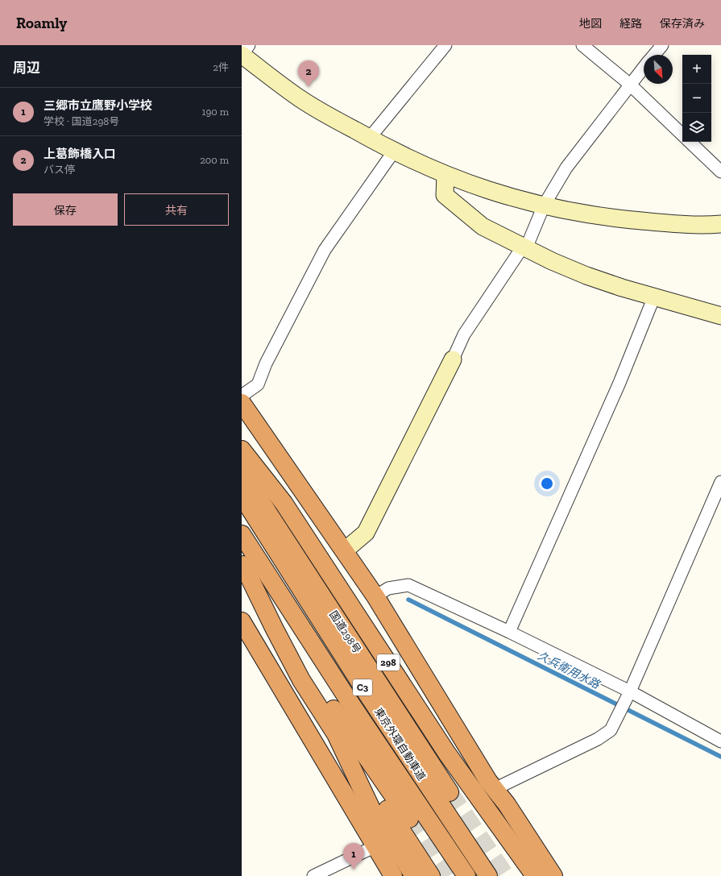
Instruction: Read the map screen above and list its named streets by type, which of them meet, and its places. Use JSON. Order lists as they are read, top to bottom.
{
  "streets": {
    "highway": [
      "国道298号",
      "298",
      "C3",
      "東京外環自動車道"
    ]
  },
  "water": ["久兵衛用水路"],
  "north": "bottom right",
  "page": {
    "header": "Roamly",
    "nav": ["地図", "経路", "保存済み"],
    "heading": ["周辺", "2件"],
    "map_buttons": ["+", "−"],
    "pins": ["2", "1"],
    "list": [
      {
        "mark": "1",
        "name": "三郷市立鷹野小学校",
        "note": "学校 · 国道298号",
        "value": "190 m"
      },
      {
        "mark": "2",
        "name": "上葛飾橋入口",
        "note": "バス停",
        "value": "200 m"
      }
    ],
    "buttons": ["保存", "共有"]
  }
}
